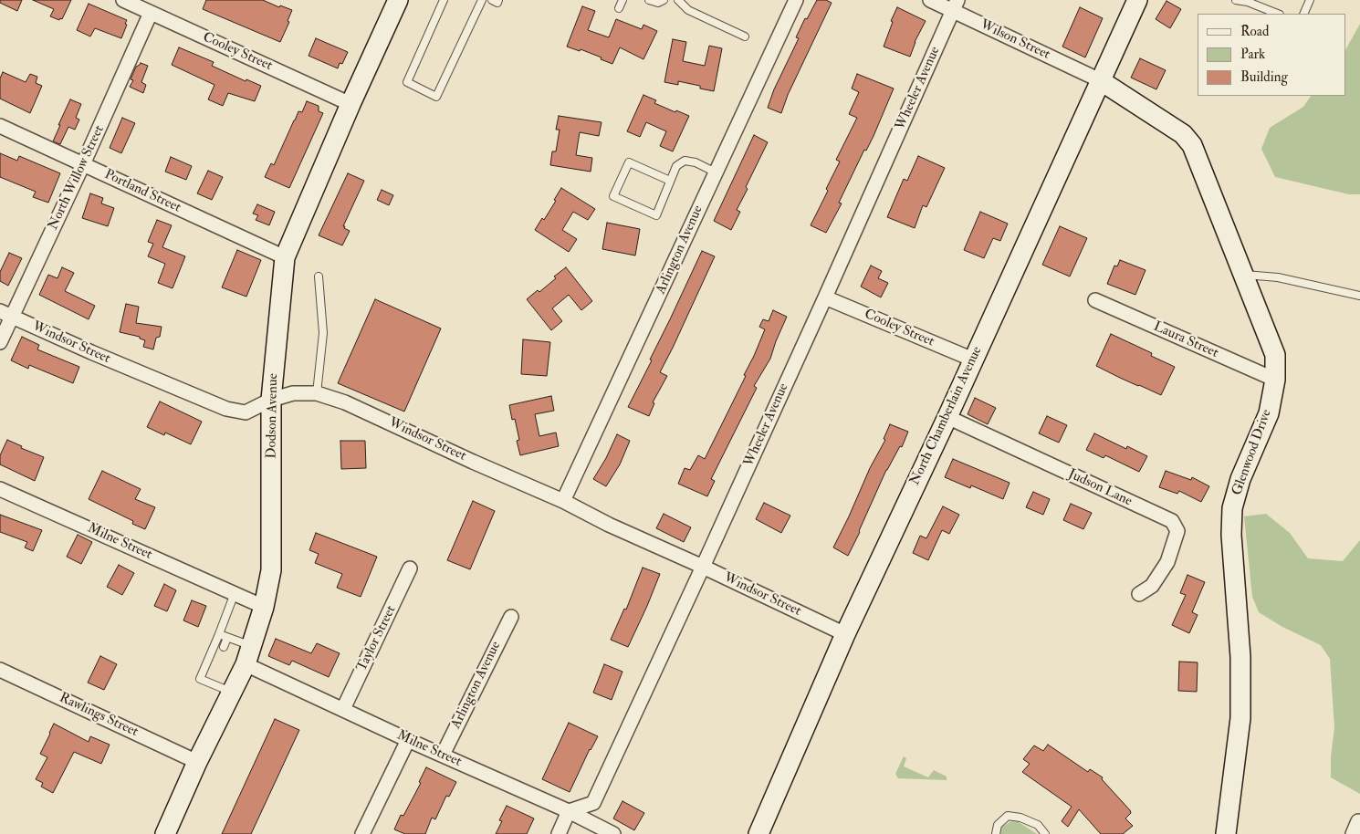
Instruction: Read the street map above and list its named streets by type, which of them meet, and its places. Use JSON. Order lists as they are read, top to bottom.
{
  "streets": {
    "street": [
      "Wilson Street",
      "Cooley Street",
      "Wheeler Avenue",
      "North Willow Street",
      "Portland Street",
      "Arlington Avenue",
      "Laura Street",
      "Windsor Street",
      "Dodson Avenue",
      "North Chamberlain Avenue",
      "Glenwood Drive",
      "Judson Lane",
      "Milne Street",
      "Taylor Street",
      "Rawlings Street"
    ]
  },
  "crossings": [
    ["Wilson Street", "Wheeler Avenue"],
    ["Wilson Street", "North Chamberlain Avenue"],
    ["Wilson Street", "Glenwood Drive"],
    ["Cooley Street", "Wheeler Avenue"],
    ["Cooley Street", "North Willow Street"],
    ["Cooley Street", "Dodson Avenue"],
    ["Cooley Street", "North Chamberlain Avenue"],
    ["Wheeler Avenue", "Windsor Street"],
    ["Wheeler Avenue", "Milne Street"],
    ["North Willow Street", "Portland Street"],
    ["North Willow Street", "Windsor Street"],
    ["Portland Street", "Dodson Avenue"],
    ["Arlington Avenue", "Windsor Street"],
    ["Arlington Avenue", "Milne Street"],
    ["Laura Street", "Glenwood Drive"],
    ["Windsor Street", "Dodson Avenue"],
    ["Windsor Street", "North Chamberlain Avenue"],
    ["Dodson Avenue", "Milne Street"],
    ["Dodson Avenue", "Rawlings Street"],
    ["North Chamberlain Avenue", "Glenwood Drive"],
    ["North Chamberlain Avenue", "Judson Lane"],
    ["Milne Street", "Taylor Street"]
  ],
  "legend": ["Road", "Park", "Building"]
}
